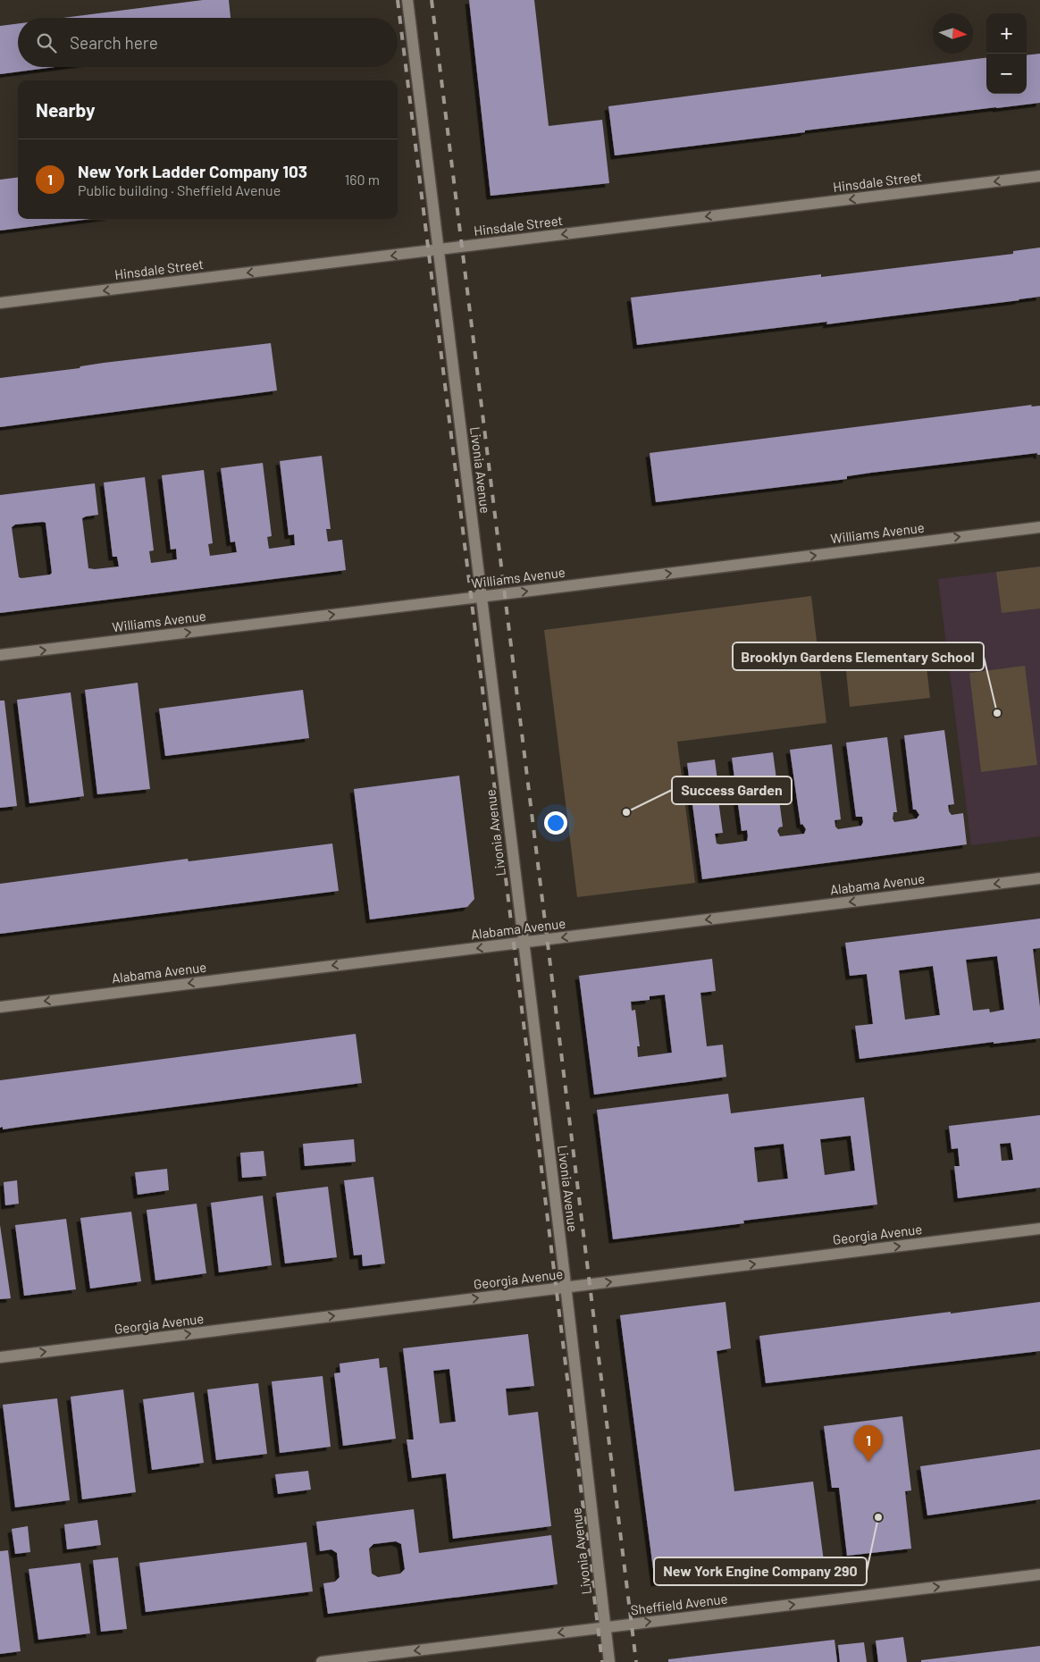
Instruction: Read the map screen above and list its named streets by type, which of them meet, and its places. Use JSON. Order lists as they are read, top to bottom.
{
  "streets": {
    "street": [
      "Hinsdale Street",
      "Livonia Avenue",
      "Williams Avenue",
      "Alabama Avenue",
      "Georgia Avenue",
      "Sheffield Avenue"
    ]
  },
  "crossings": [
    ["Hinsdale Street", "Livonia Avenue"],
    ["Livonia Avenue", "Williams Avenue"],
    ["Livonia Avenue", "Alabama Avenue"],
    ["Livonia Avenue", "Georgia Avenue"],
    ["Livonia Avenue", "Sheffield Avenue"]
  ],
  "one_way": [
    "Hinsdale Street",
    "Williams Avenue",
    "Alabama Avenue",
    "Georgia Avenue"
  ],
  "places": ["Brooklyn Gardens Elementary School", "Success Garden", "New York Engine Company 290"],
  "north": "right",
  "page": {
    "map_buttons": ["+", "−"],
    "search": "Search here",
    "heading": "Nearby",
    "list": [
      {
        "mark": "1",
        "name": "New York Ladder Company 103",
        "note": "Public building · Sheffield Avenue",
        "value": "160 m"
      }
    ],
    "pins": "1"
  }
}
